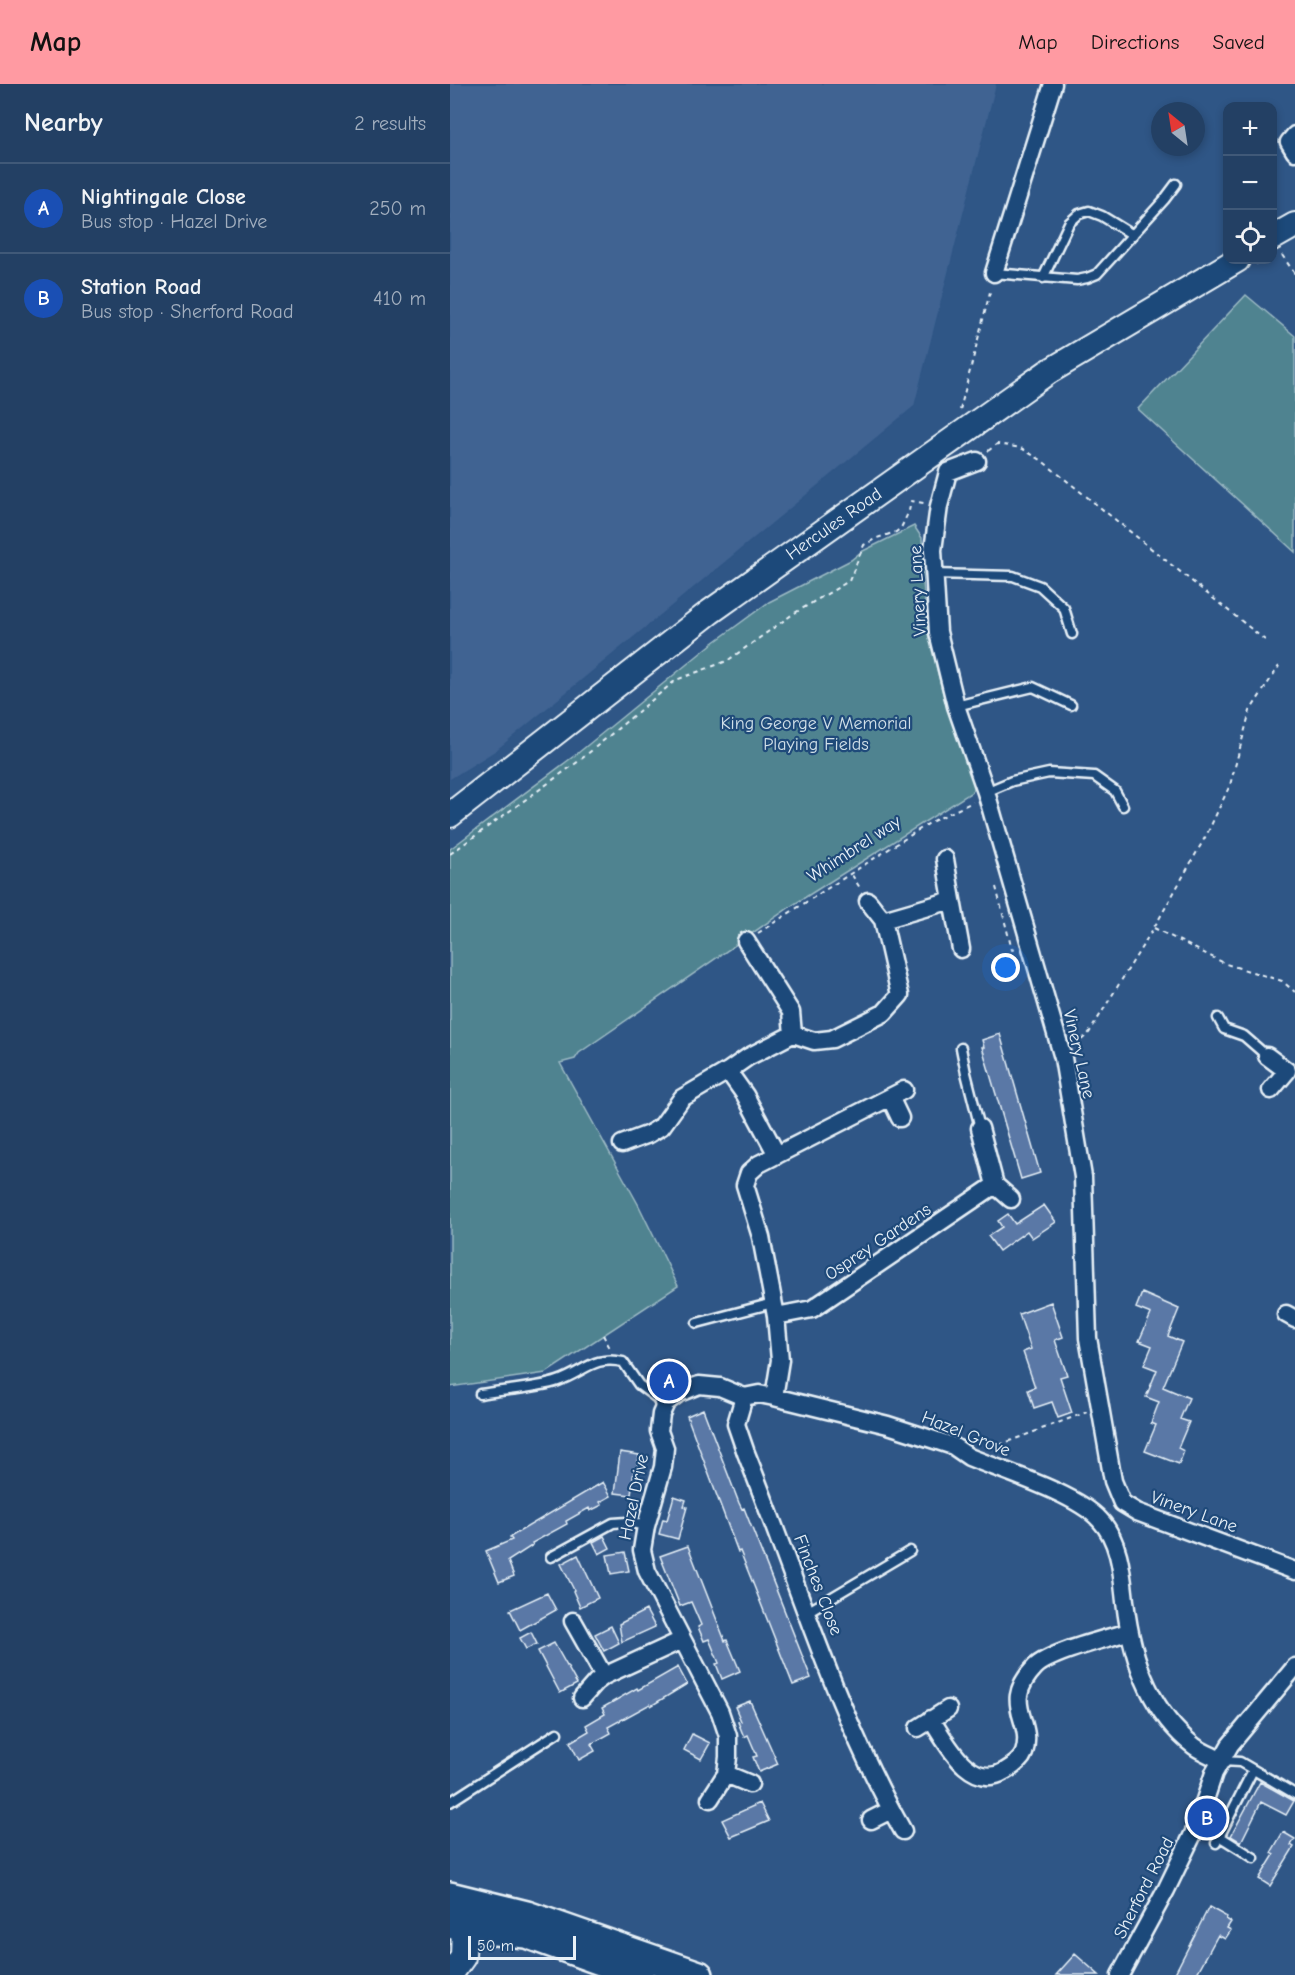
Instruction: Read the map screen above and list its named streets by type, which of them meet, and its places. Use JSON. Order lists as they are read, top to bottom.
{
  "streets": {
    "street": [
      "Hercules Road",
      "Vinery Lane",
      "Osprey Gardens",
      "Hazel Grove",
      "Hazel Drive",
      "Finches Close",
      "Sherford Road"
    ],
    "path": ["Whimbrel way"]
  },
  "crossings": [
    ["Vinery Lane", "Whimbrel way"]
  ],
  "parks": ["King George V Memorial Playing Fields"],
  "scale_bar": "50 m",
  "north": "top left",
  "page": {
    "header": "Map",
    "nav": ["Map", "Directions", "Saved"],
    "heading": ["Nearby", "2 results"],
    "map_buttons": ["+", "−"],
    "list": [
      {
        "mark": "A",
        "name": "Nightingale Close",
        "note": "Bus stop · Hazel Drive",
        "value": "250 m"
      },
      {
        "mark": "B",
        "name": "Station Road",
        "note": "Bus stop · Sherford Road",
        "value": "410 m"
      }
    ],
    "pins": ["A", "B"],
    "scale": "50 m"
  }
}
